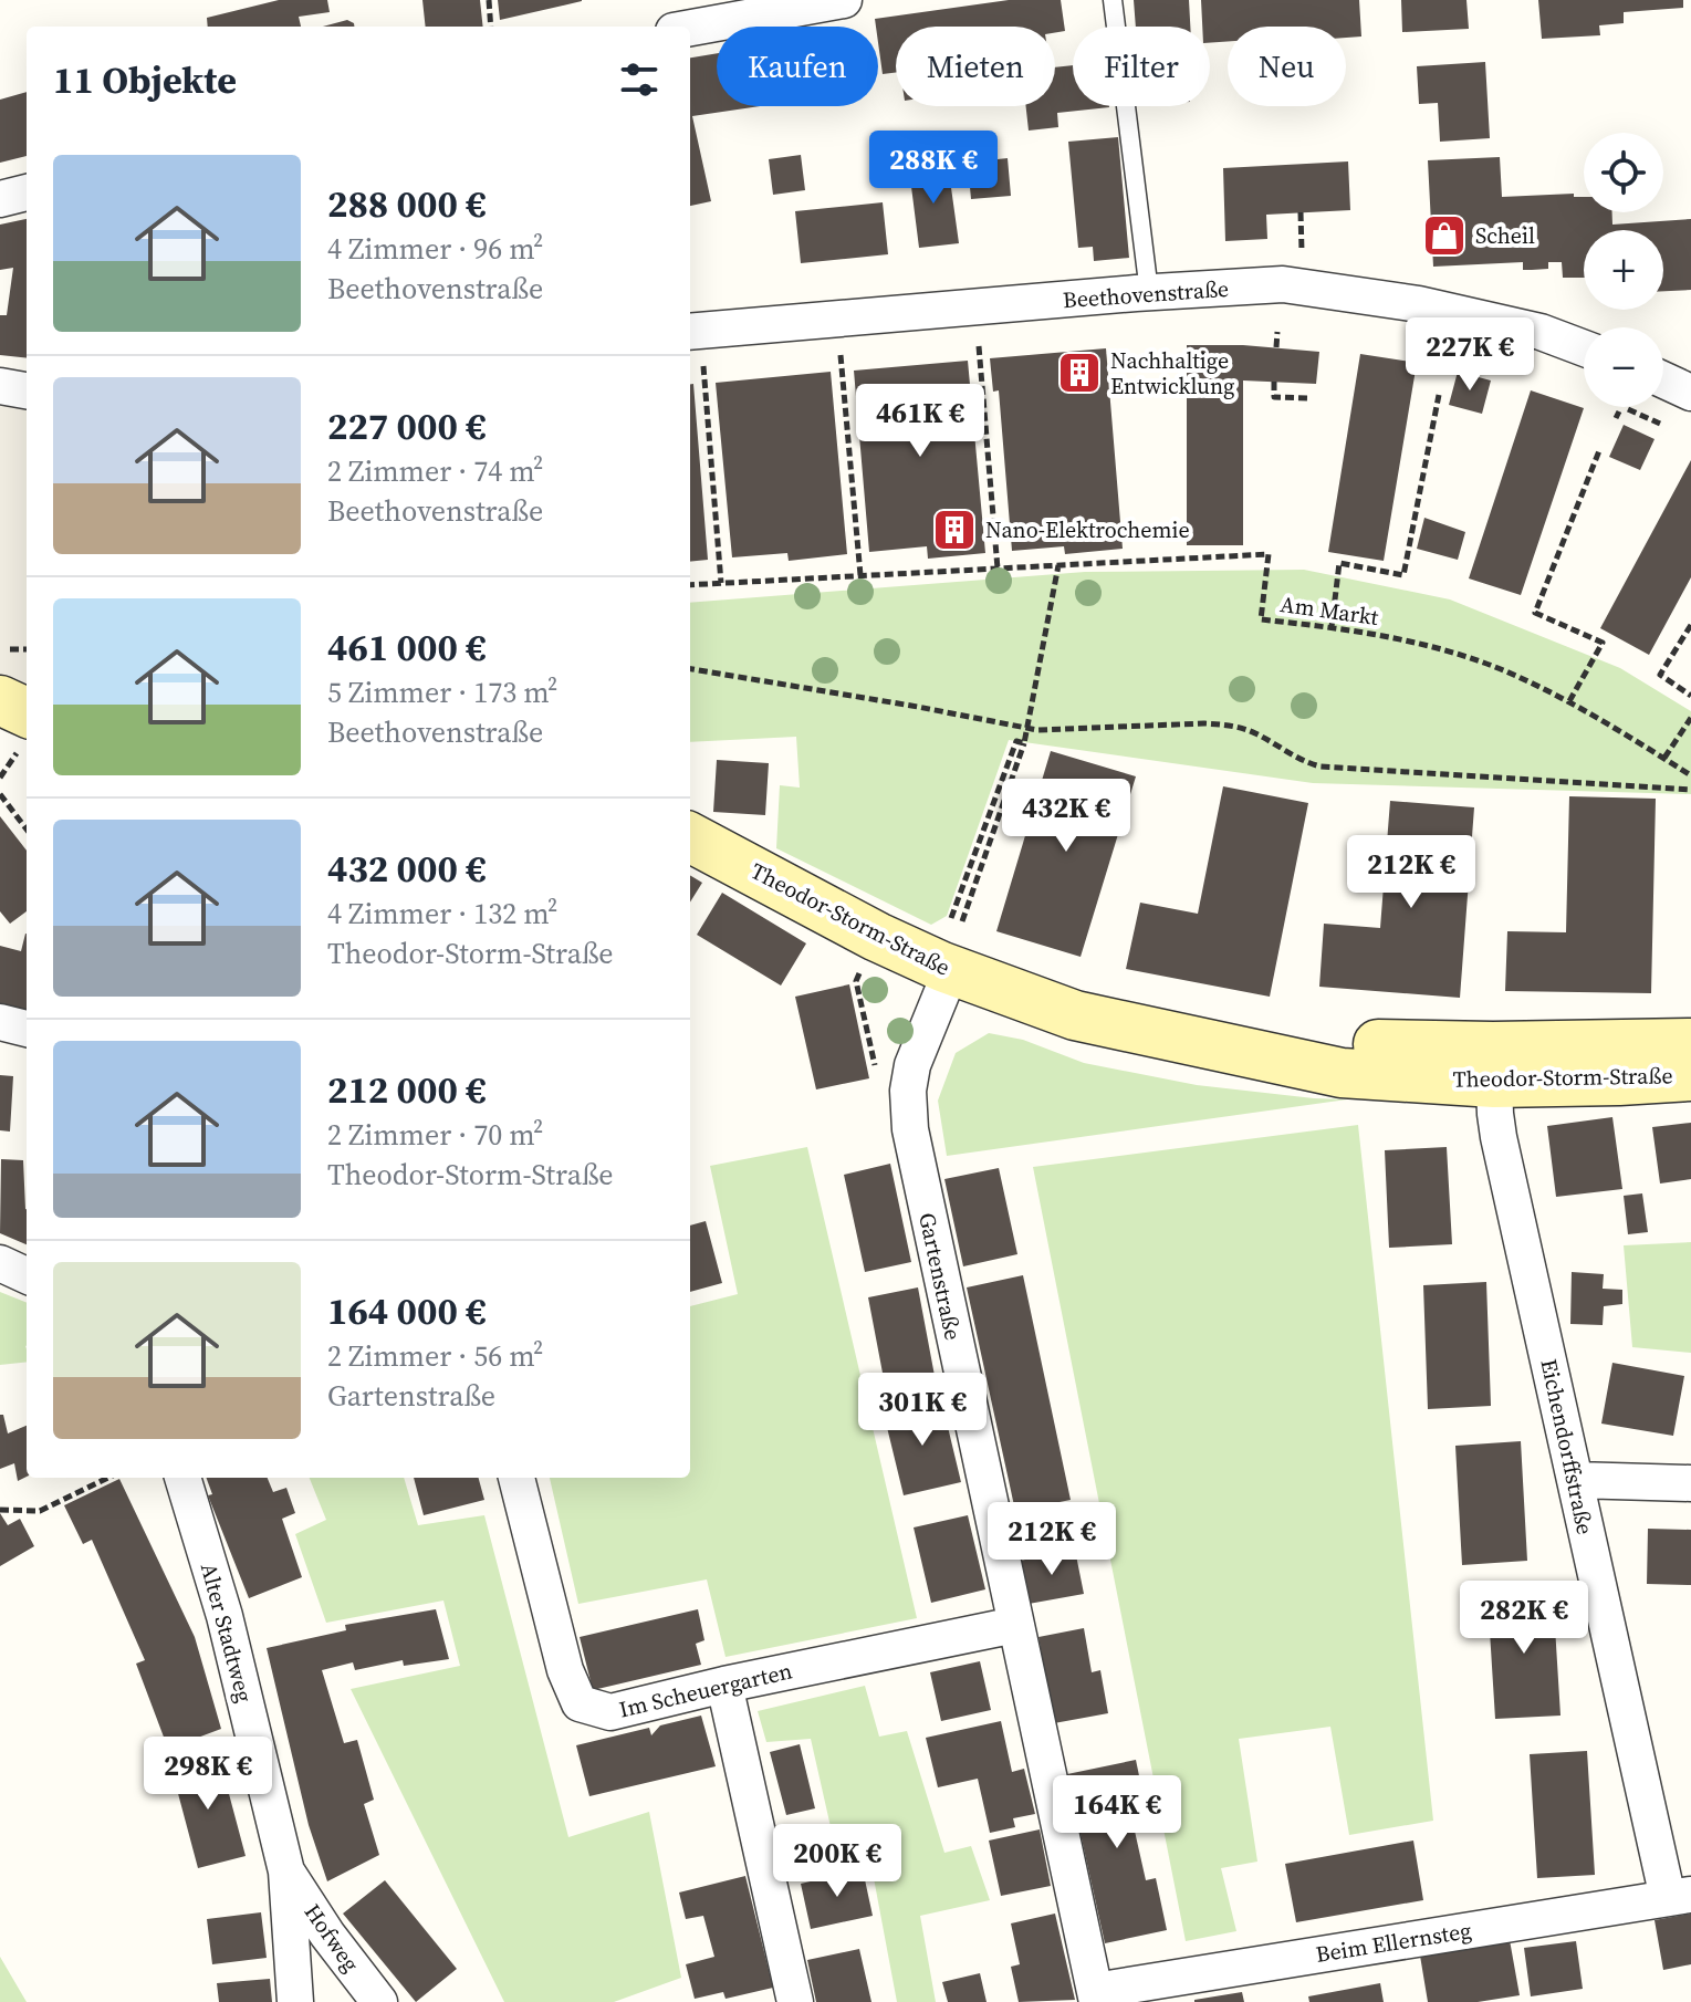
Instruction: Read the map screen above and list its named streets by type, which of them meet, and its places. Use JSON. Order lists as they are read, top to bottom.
{
  "streets": {
    "street": [
      "Beethovenstraße",
      "Theodor-Storm-Straße",
      "Gartenstraße",
      "Eichendorffstraße",
      "Alter Stadtweg",
      "Im Scheuergarten",
      "Hofweg",
      "Beim Ellernsteg"
    ],
    "path": ["Am Markt"]
  },
  "crossings": [
    ["Theodor-Storm-Straße", "Gartenstraße"],
    ["Theodor-Storm-Straße", "Eichendorffstraße"],
    ["Gartenstraße", "Im Scheuergarten"],
    ["Gartenstraße", "Beim Ellernsteg"],
    ["Eichendorffstraße", "Beim Ellernsteg"],
    ["Alter Stadtweg", "Hofweg"]
  ],
  "places": {
    "shop": ["Scheil"],
    "building": ["Nachhaltige Entwicklung", "Nano-Elektrochemie"]
  },
  "page": {
    "chip": [
      "Kaufen",
      "Mieten",
      "Filter",
      "Neu"
    ],
    "heading": "11 Objekte",
    "price": [
      "288K €",
      "227K €",
      "461K €",
      "432K €",
      "212K €",
      "301K €",
      "212K €",
      "282K €",
      "298K €",
      "164K €",
      "200K €"
    ],
    "map_buttons": ["+", "−"],
    "list": [
      {
        "name": "288 000 €",
        "note": "4 Zimmer · 96 m² · Beethovenstraße"
      },
      {
        "name": "227 000 €",
        "note": "2 Zimmer · 74 m² · Beethovenstraße"
      },
      {
        "name": "461 000 €",
        "note": "5 Zimmer · 173 m² · Beethovenstraße"
      },
      {
        "name": "432 000 €",
        "note": "4 Zimmer · 132 m² · Theodor-Storm-Straße"
      },
      {
        "name": "212 000 €",
        "note": "2 Zimmer · 70 m² · Theodor-Storm-Straße"
      },
      {
        "name": "164 000 €",
        "note": "2 Zimmer · 56 m² · Gartenstraße"
      }
    ]
  }
}
